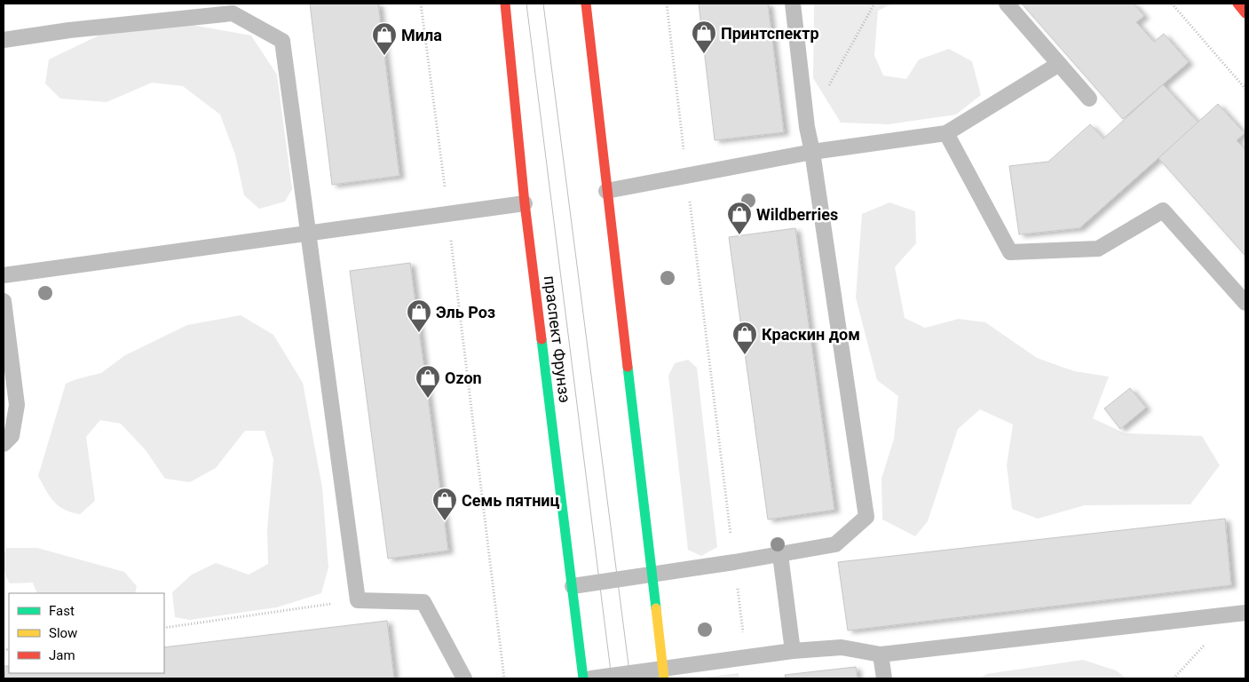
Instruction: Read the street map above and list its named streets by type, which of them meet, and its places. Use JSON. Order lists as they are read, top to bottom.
{
  "streets": {
    "main road": ["праспект Фрунзэ"]
  },
  "places": {
    "shop": [
      "Принтспектр",
      "Мила",
      "Wildberries",
      "Эль Роз",
      "Краскин дом",
      "Ozon",
      "Семь пятниц"
    ]
  },
  "legend": ["Fast", "Slow", "Jam"]
}
